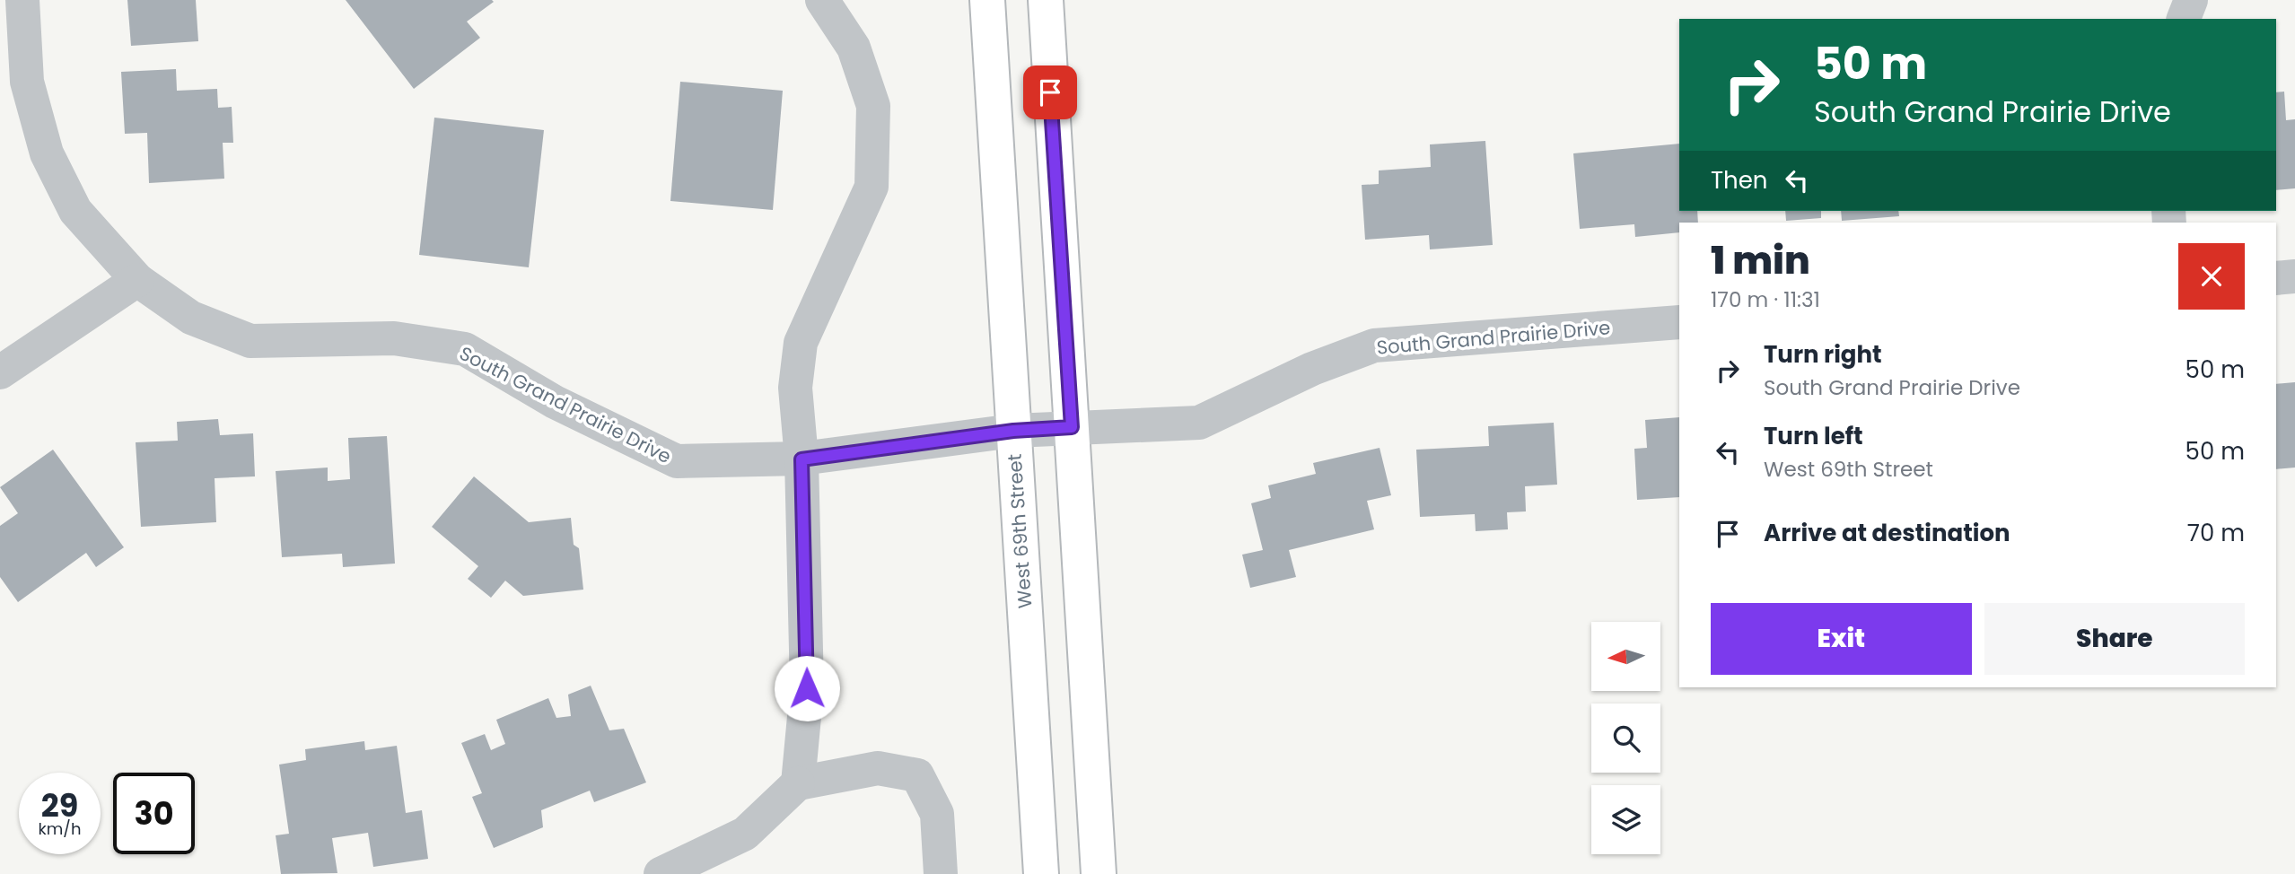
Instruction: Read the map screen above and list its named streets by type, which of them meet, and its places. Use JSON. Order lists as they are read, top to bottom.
{
  "streets": {
    "main road": ["West 69th Street"],
    "street": ["South Grand Prairie Drive"]
  },
  "crossings": [
    ["South Grand Prairie Drive", "West 69th Street"]
  ],
  "north": "left",
  "page": {
    "turn": ["50 m", "South Grand Prairie Drive"],
    "then": "Then",
    "heading": ["1 min", "170 m · 11:31"],
    "list": [
      {
        "name": "Turn right",
        "note": "South Grand Prairie Drive",
        "value": "50 m"
      },
      {
        "name": "Turn left",
        "note": "West 69th Street",
        "value": "50 m"
      },
      {
        "name": "Arrive at destination",
        "value": "70 m"
      }
    ],
    "buttons": ["Exit", "Share"],
    "speed": "29 km/h",
    "limit": "30"
  }
}
